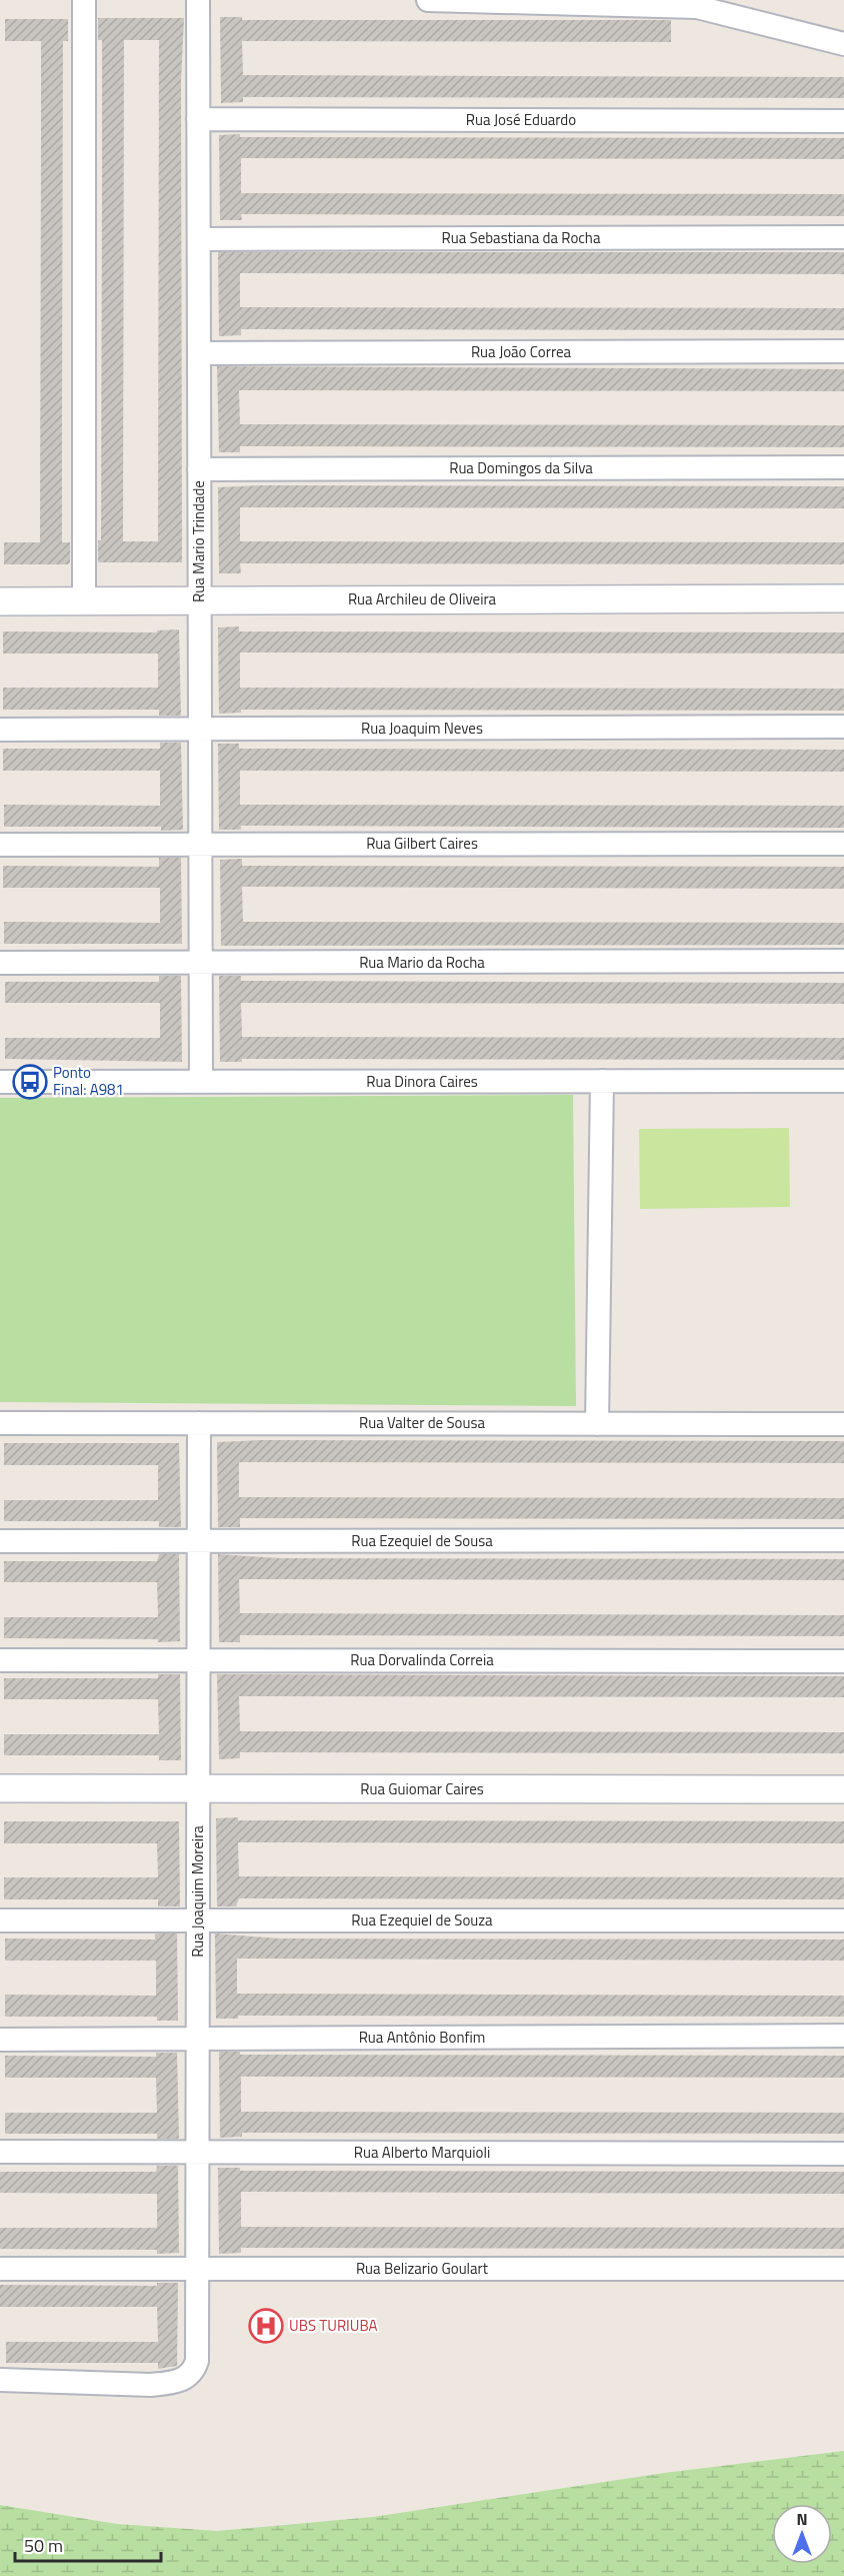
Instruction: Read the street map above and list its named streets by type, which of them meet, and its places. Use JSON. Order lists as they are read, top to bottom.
{
  "streets": {
    "street": [
      "Rua José Eduardo",
      "Rua Sebastiana da Rocha",
      "Rua João Correa",
      "Rua Domingos da Silva",
      "Rua Mario Trindade",
      "Rua Archileu de Oliveira",
      "Rua Joaquim Neves",
      "Rua Gilbert Caires",
      "Rua Mario da Rocha",
      "Rua Dinora Caires",
      "Rua Valter de Sousa",
      "Rua Ezequiel de Sousa",
      "Rua Dorvalinda Correia",
      "Rua Guiomar Caires",
      "Rua Joaquim Moreira",
      "Rua Ezequiel de Souza",
      "Rua Antônio Bonfim",
      "Rua Alberto Marquioli",
      "Rua Belizario Goulart"
    ]
  },
  "crossings": [
    ["Rua José Eduardo", "Rua Mario Trindade"],
    ["Rua Sebastiana da Rocha", "Rua Mario Trindade"],
    ["Rua João Correa", "Rua Mario Trindade"],
    ["Rua Domingos da Silva", "Rua Mario Trindade"],
    ["Rua Mario Trindade", "Rua Archileu de Oliveira"],
    ["Rua Mario Trindade", "Rua Joaquim Neves"],
    ["Rua Mario Trindade", "Rua Gilbert Caires"],
    ["Rua Mario Trindade", "Rua Mario da Rocha"],
    ["Rua Mario Trindade", "Rua Dinora Caires"],
    ["Rua Valter de Sousa", "Rua Joaquim Moreira"],
    ["Rua Ezequiel de Sousa", "Rua Joaquim Moreira"],
    ["Rua Dorvalinda Correia", "Rua Joaquim Moreira"],
    ["Rua Guiomar Caires", "Rua Joaquim Moreira"],
    ["Rua Joaquim Moreira", "Rua Ezequiel de Souza"],
    ["Rua Joaquim Moreira", "Rua Antônio Bonfim"],
    ["Rua Joaquim Moreira", "Rua Alberto Marquioli"],
    ["Rua Joaquim Moreira", "Rua Belizario Goulart"]
  ],
  "places": {
    "bus stop": ["Ponto Final: A981"],
    "hospital": ["UBS TURIUBA"]
  },
  "scale_bar": "50 m",
  "north": "top"
}
